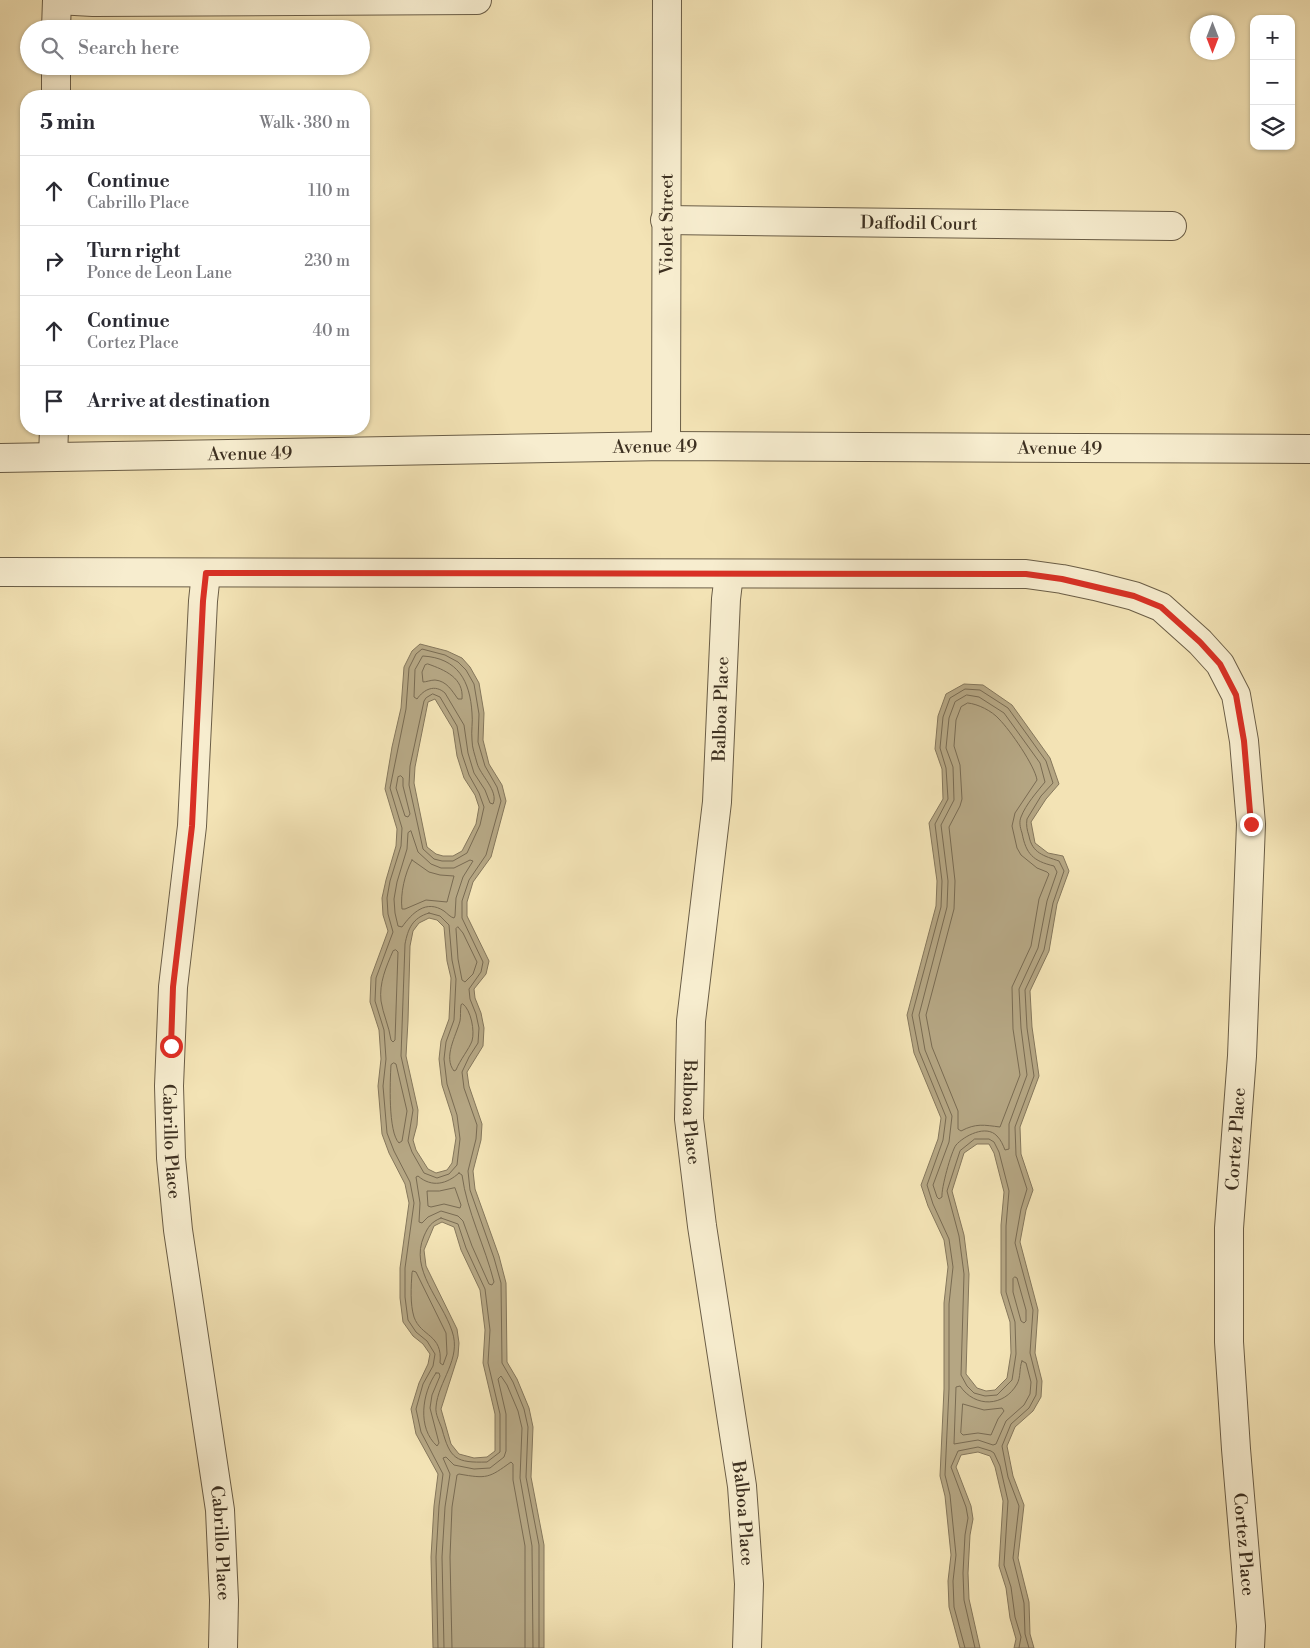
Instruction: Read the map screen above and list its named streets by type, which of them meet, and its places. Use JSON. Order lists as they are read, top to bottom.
{
  "streets": {
    "street": [
      "Violet Street",
      "Daffodil Court",
      "Avenue 49",
      "Balboa Place",
      "Cortez Place",
      "Cabrillo Place"
    ]
  },
  "crossings": [
    ["Violet Street", "Daffodil Court"],
    ["Violet Street", "Avenue 49"],
    ["Balboa Place", "Cortez Place"],
    ["Cortez Place", "Cabrillo Place"]
  ],
  "north": "bottom",
  "page": {
    "map_buttons": ["+", "−"],
    "search": "Search here",
    "heading": ["5 min", "Walk · 380 m"],
    "list": [
      ["Continue", "Cabrillo Place", "110 m"],
      ["Turn right", "Ponce de Leon Lane", "230 m"],
      ["Continue", "Cortez Place", "40 m"],
      "Arrive at destination"
    ]
  }
}
